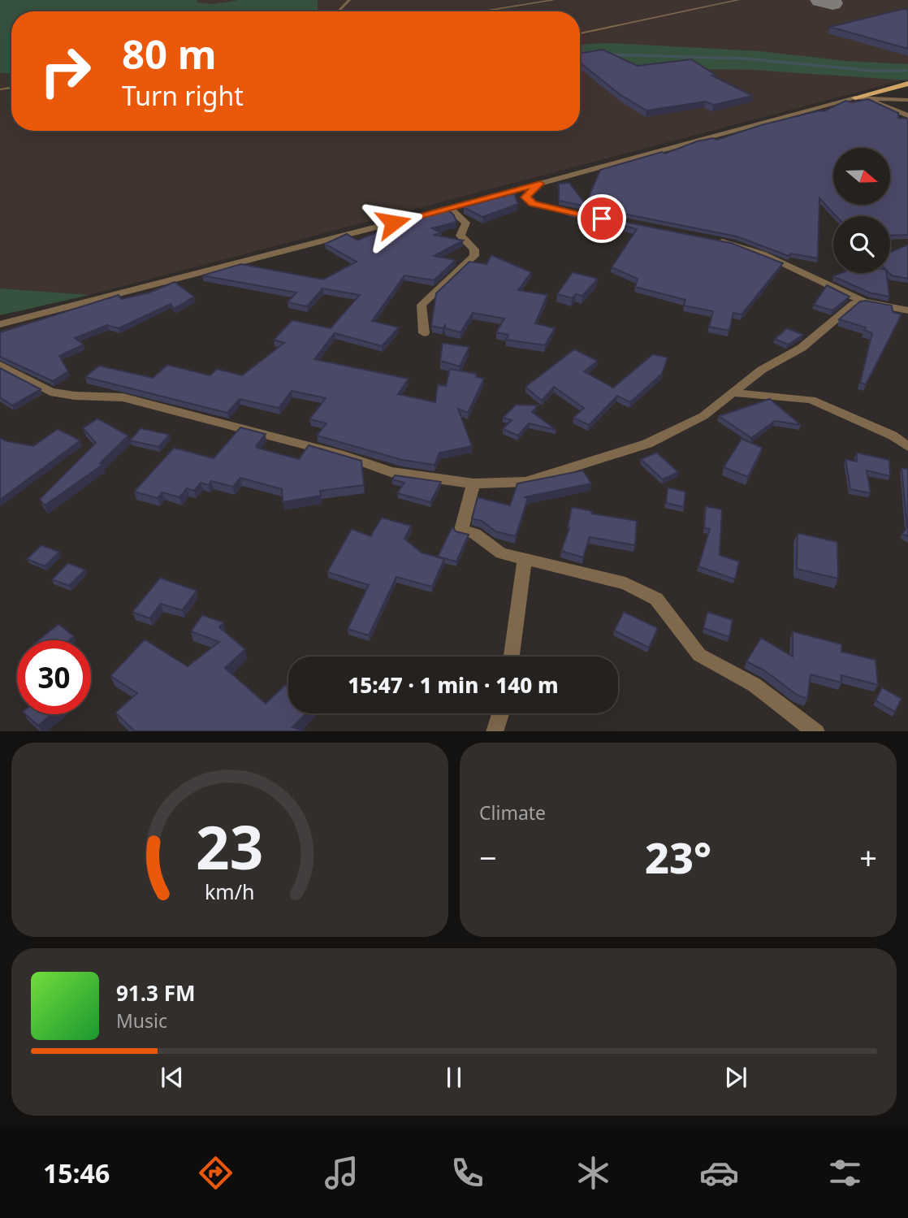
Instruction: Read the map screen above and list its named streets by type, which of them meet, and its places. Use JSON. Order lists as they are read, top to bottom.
{
  "north": "right",
  "page": {
    "turn": ["80 m", "Turn right"],
    "limit": "30",
    "trip": "15:47 · 1 min · 140 m",
    "tile": "Climate",
    "heat": ["−", "23°", "+"],
    "song": ["91.3 FM", "Music"],
    "tabs": "15:46",
    "gauge": ["23", "km/h"]
  }
}
